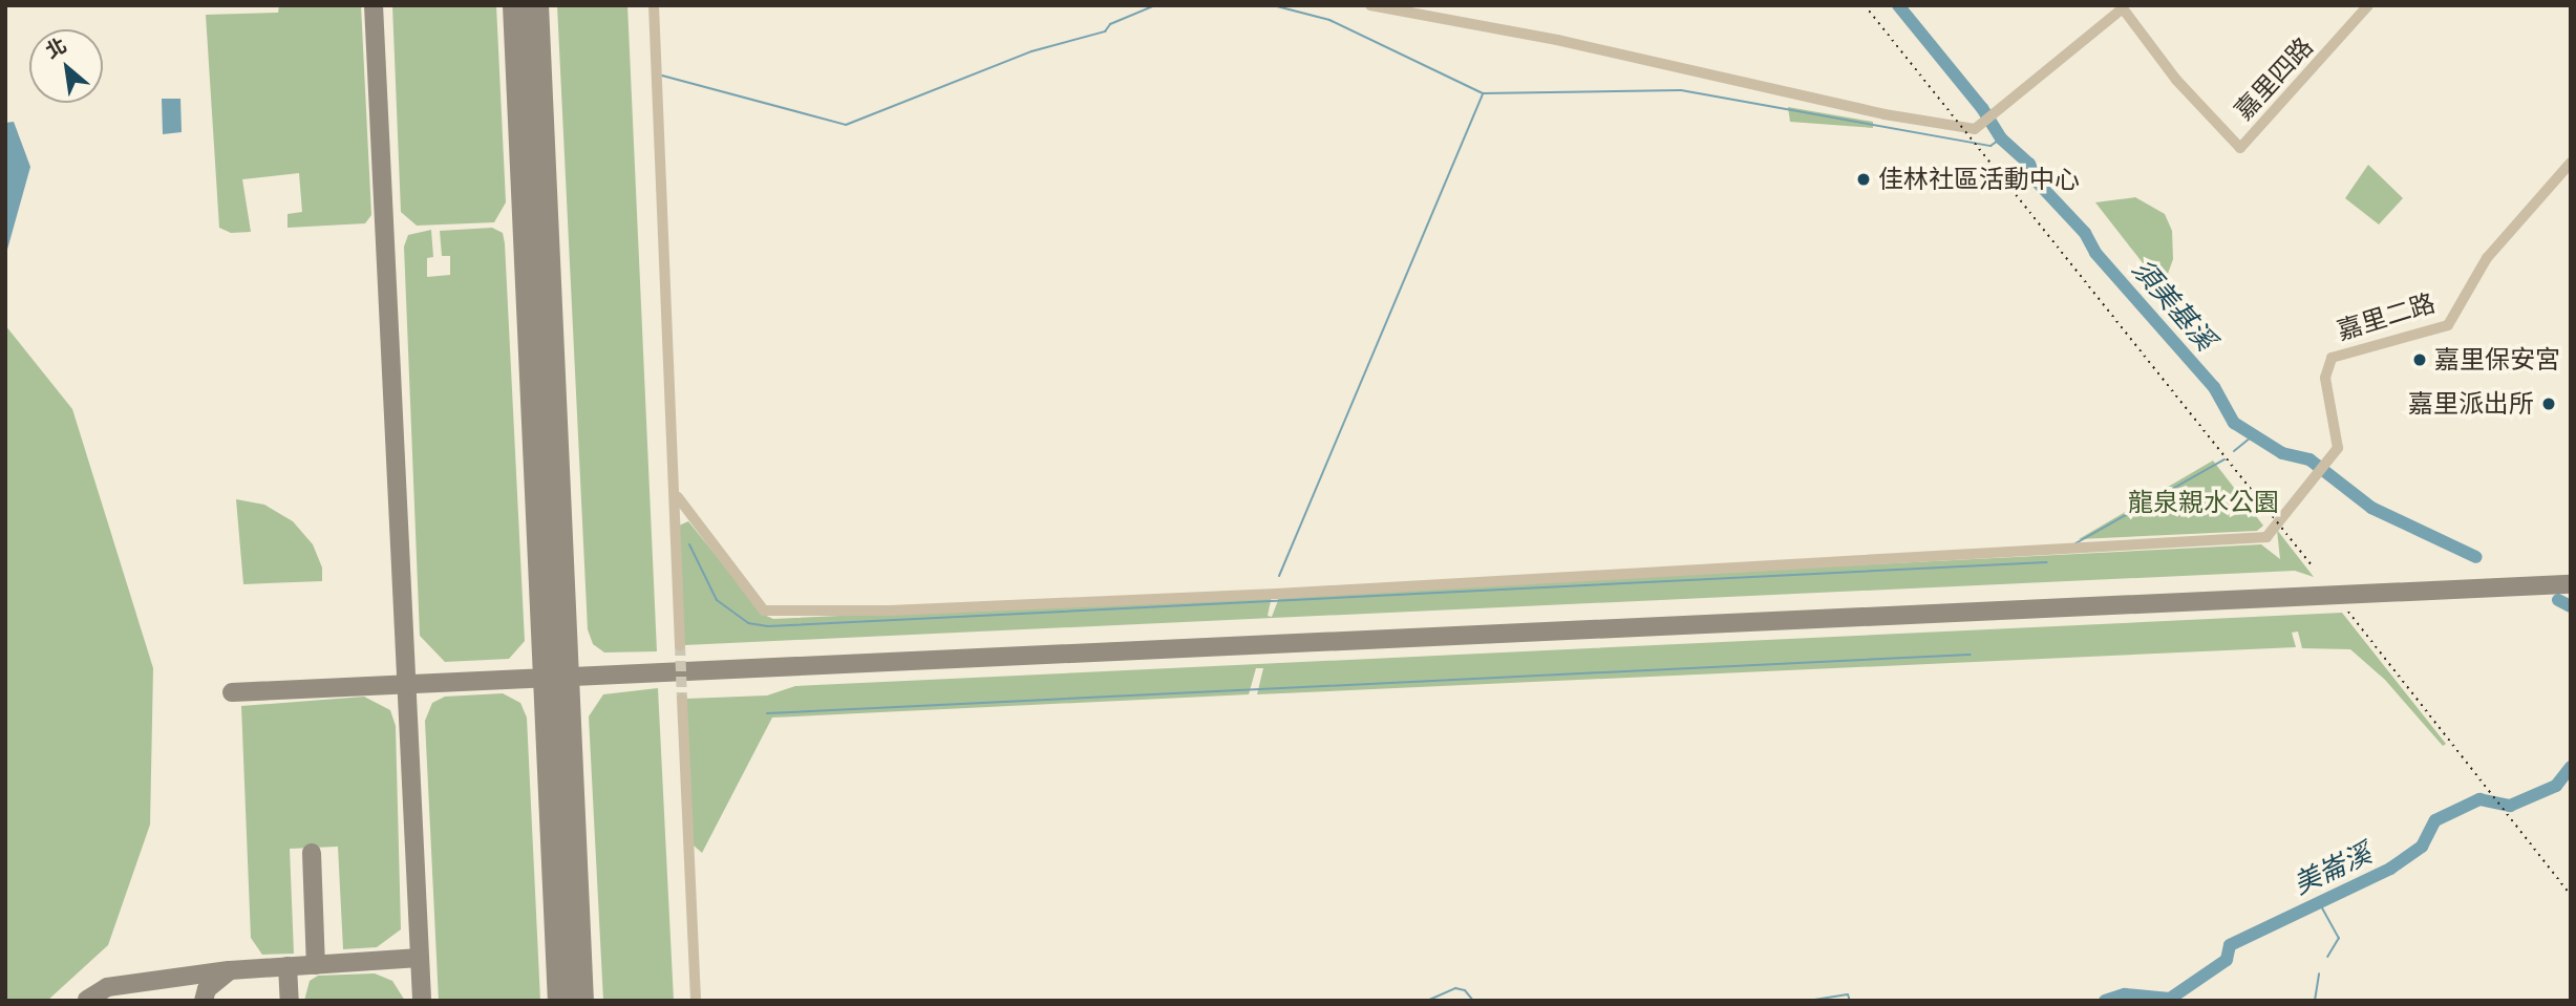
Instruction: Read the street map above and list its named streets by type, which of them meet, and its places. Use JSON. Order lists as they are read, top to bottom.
{
  "streets": {
    "street": ["嘉里四路", "嘉里二路"]
  },
  "water": ["須美基溪", "美崙溪"],
  "parks": ["龍泉親水公園"],
  "places": ["佳林社區活動中心", "嘉里保安宮", "嘉里派出所"],
  "north": "top left"
}
